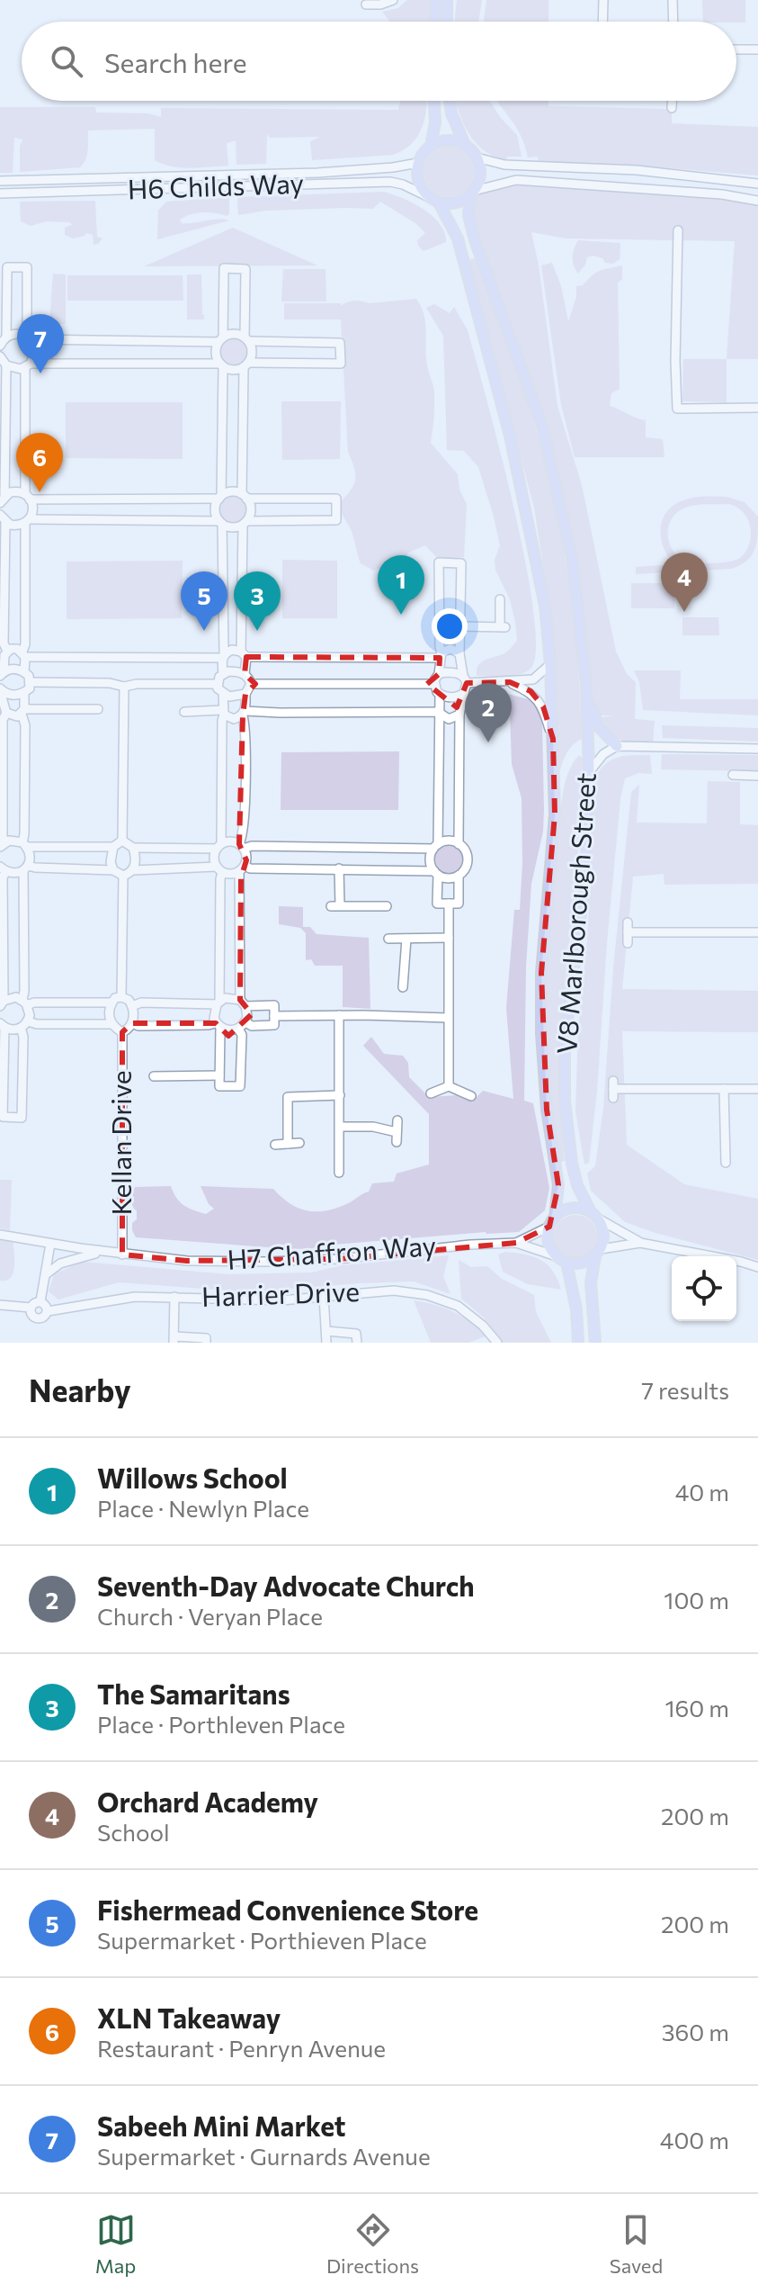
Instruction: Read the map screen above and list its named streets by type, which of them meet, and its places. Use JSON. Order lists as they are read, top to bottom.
{
  "streets": {
    "main road": ["V8 Marlborough Street"],
    "street": [
      "H6 Childs Way",
      "Kellan Drive",
      "H7 Chaffron Way",
      "Harrier Drive"
    ]
  },
  "crossings": [
    ["H6 Childs Way", "V8 Marlborough Street"],
    ["V8 Marlborough Street", "H7 Chaffron Way"],
    ["Kellan Drive", "H7 Chaffron Way"]
  ],
  "page": {
    "search": "Search here",
    "pins": [
      "7",
      "6",
      "4",
      "1",
      "3",
      "5",
      "2"
    ],
    "heading": ["Nearby", "7 results"],
    "list": [
      {
        "mark": "1",
        "name": "Willows School",
        "note": "Place · Newlyn Place",
        "value": "40 m"
      },
      {
        "mark": "2",
        "name": "Seventh-Day Advocate Church",
        "note": "Church · Veryan Place",
        "value": "100 m"
      },
      {
        "mark": "3",
        "name": "The Samaritans",
        "note": "Place · Porthleven Place",
        "value": "160 m"
      },
      {
        "mark": "4",
        "name": "Orchard Academy",
        "note": "School",
        "value": "200 m"
      },
      {
        "mark": "5",
        "name": "Fishermead Convenience Store",
        "note": "Supermarket · Porthieven Place",
        "value": "200 m"
      },
      {
        "mark": "6",
        "name": "XLN Takeaway",
        "note": "Restaurant · Penryn Avenue",
        "value": "360 m"
      },
      {
        "mark": "7",
        "name": "Sabeeh Mini Market",
        "note": "Supermarket · Gurnards Avenue",
        "value": "400 m"
      }
    ],
    "nav": ["Map", "Directions", "Saved"]
  }
}
